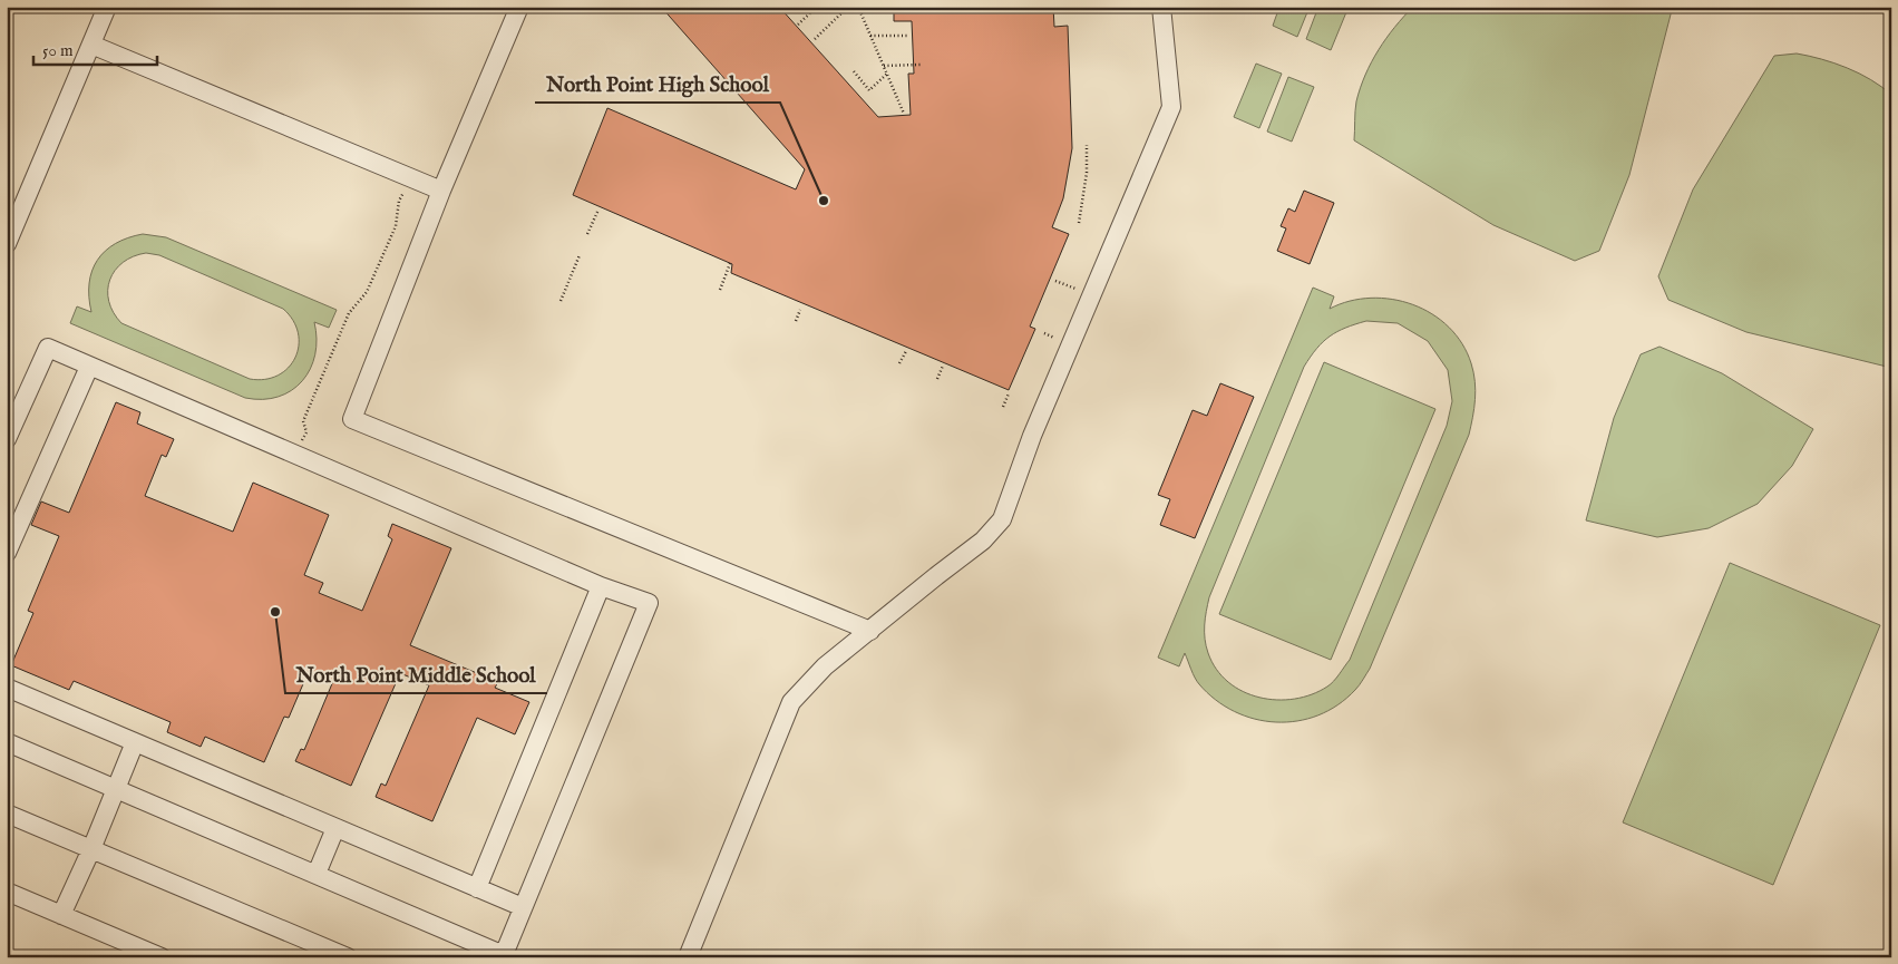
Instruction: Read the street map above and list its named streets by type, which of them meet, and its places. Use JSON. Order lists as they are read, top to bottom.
{
  "places": ["North Point High School", "North Point Middle School"],
  "scale_bar": "50 m"
}
